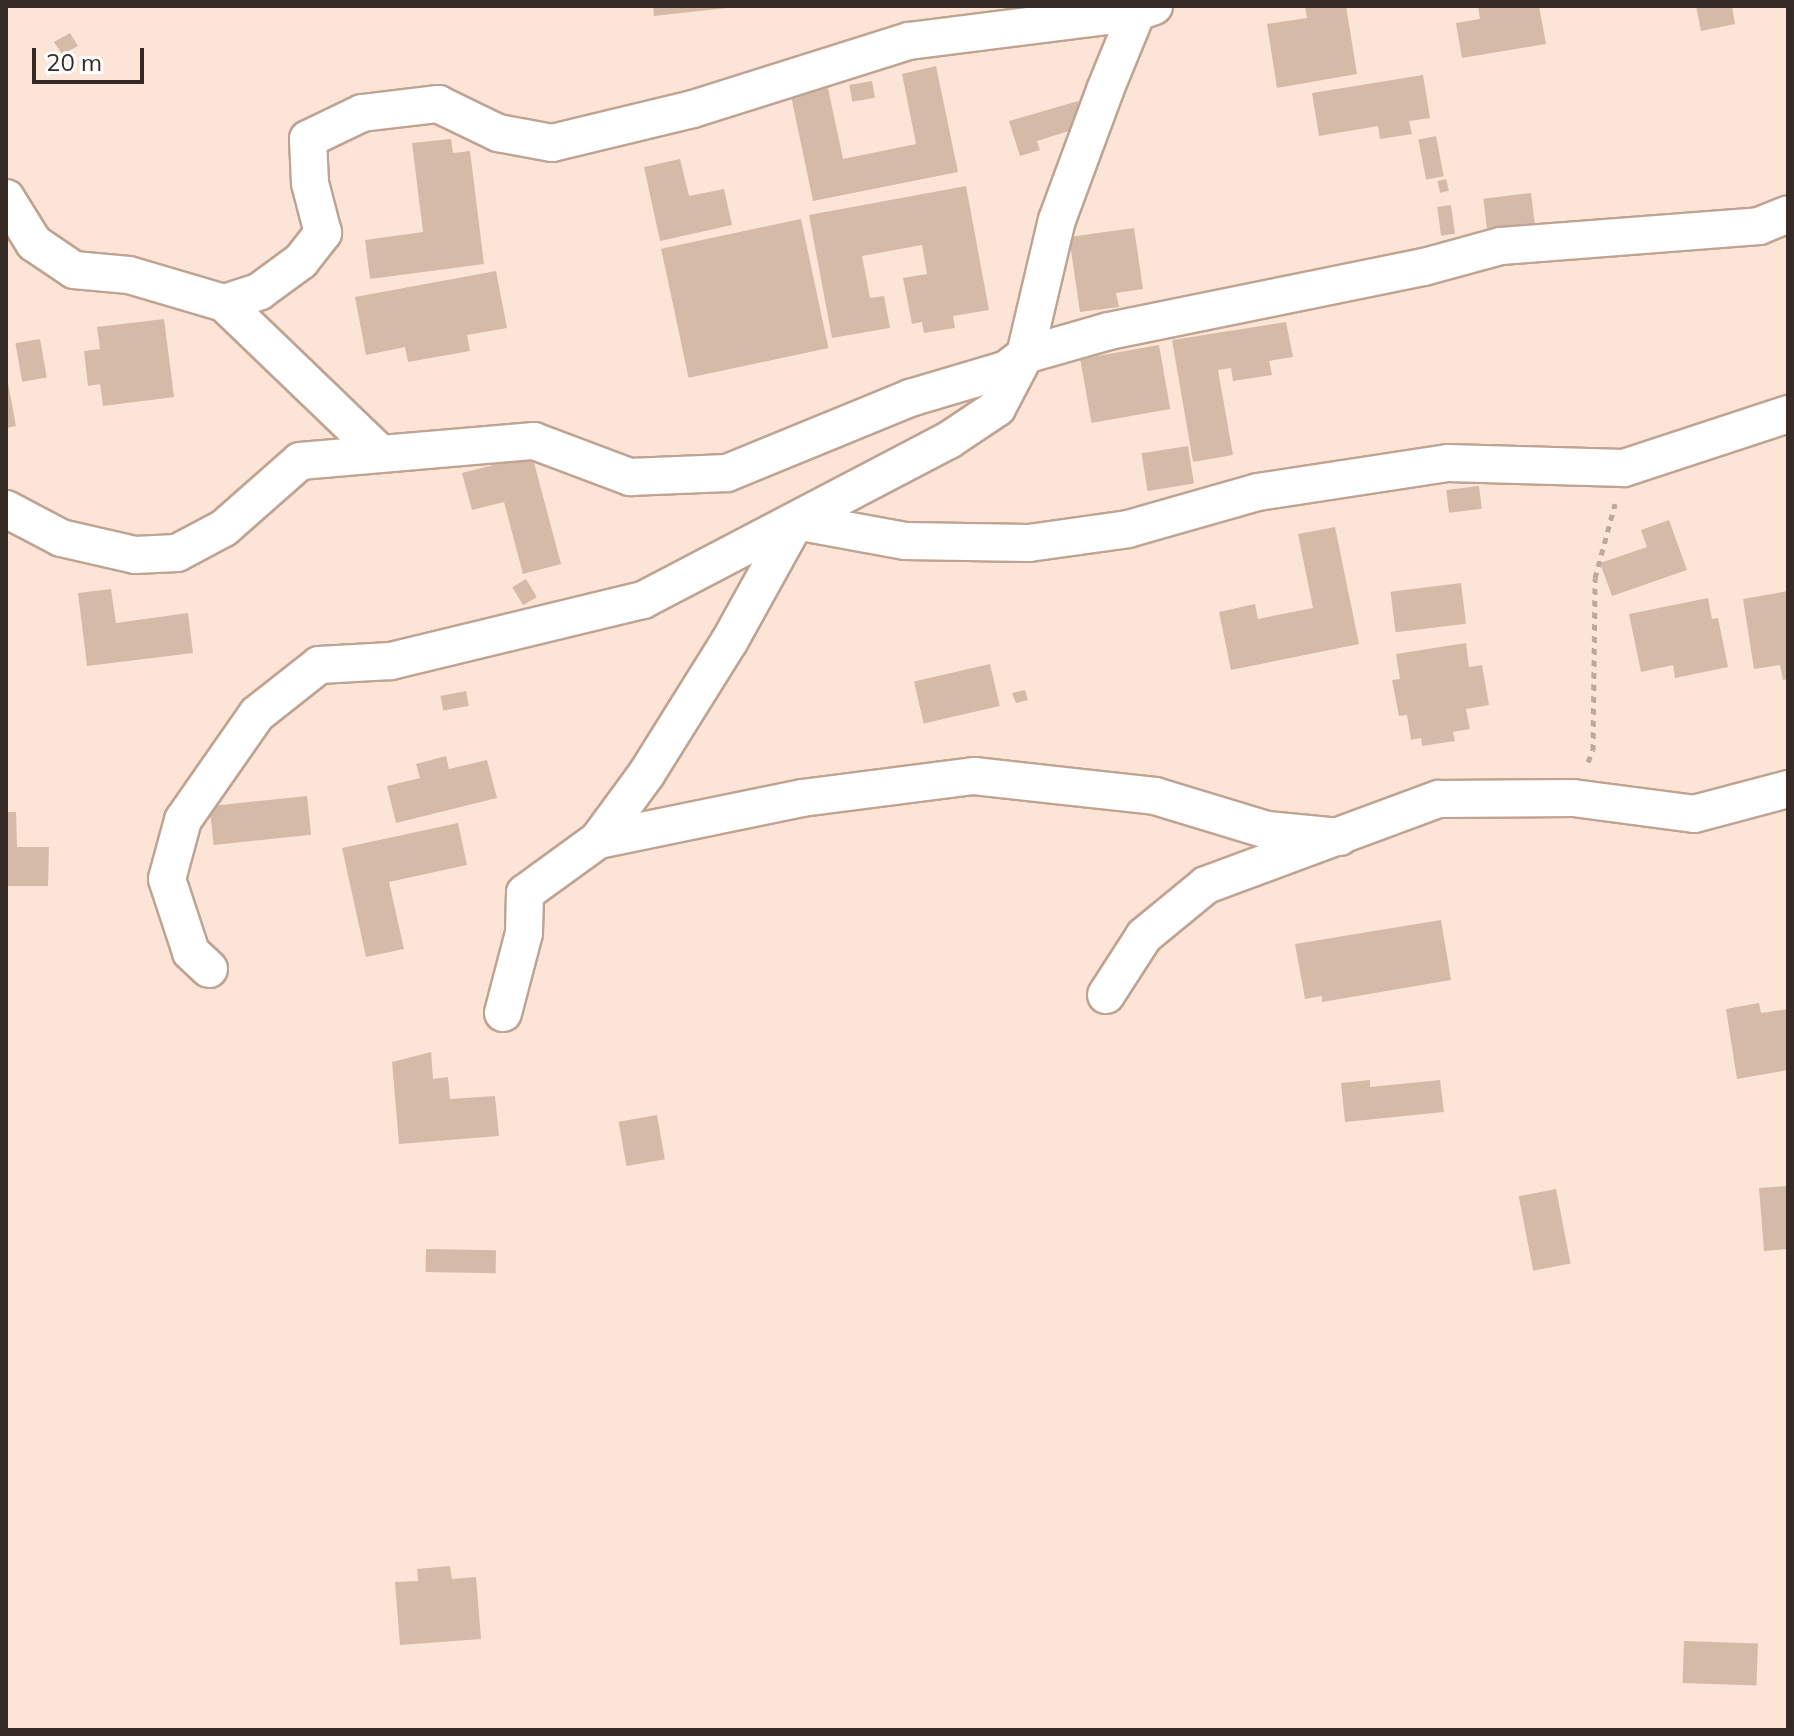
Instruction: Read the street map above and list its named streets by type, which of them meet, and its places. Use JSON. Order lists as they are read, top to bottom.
{
  "scale_bar": "20 m"
}
